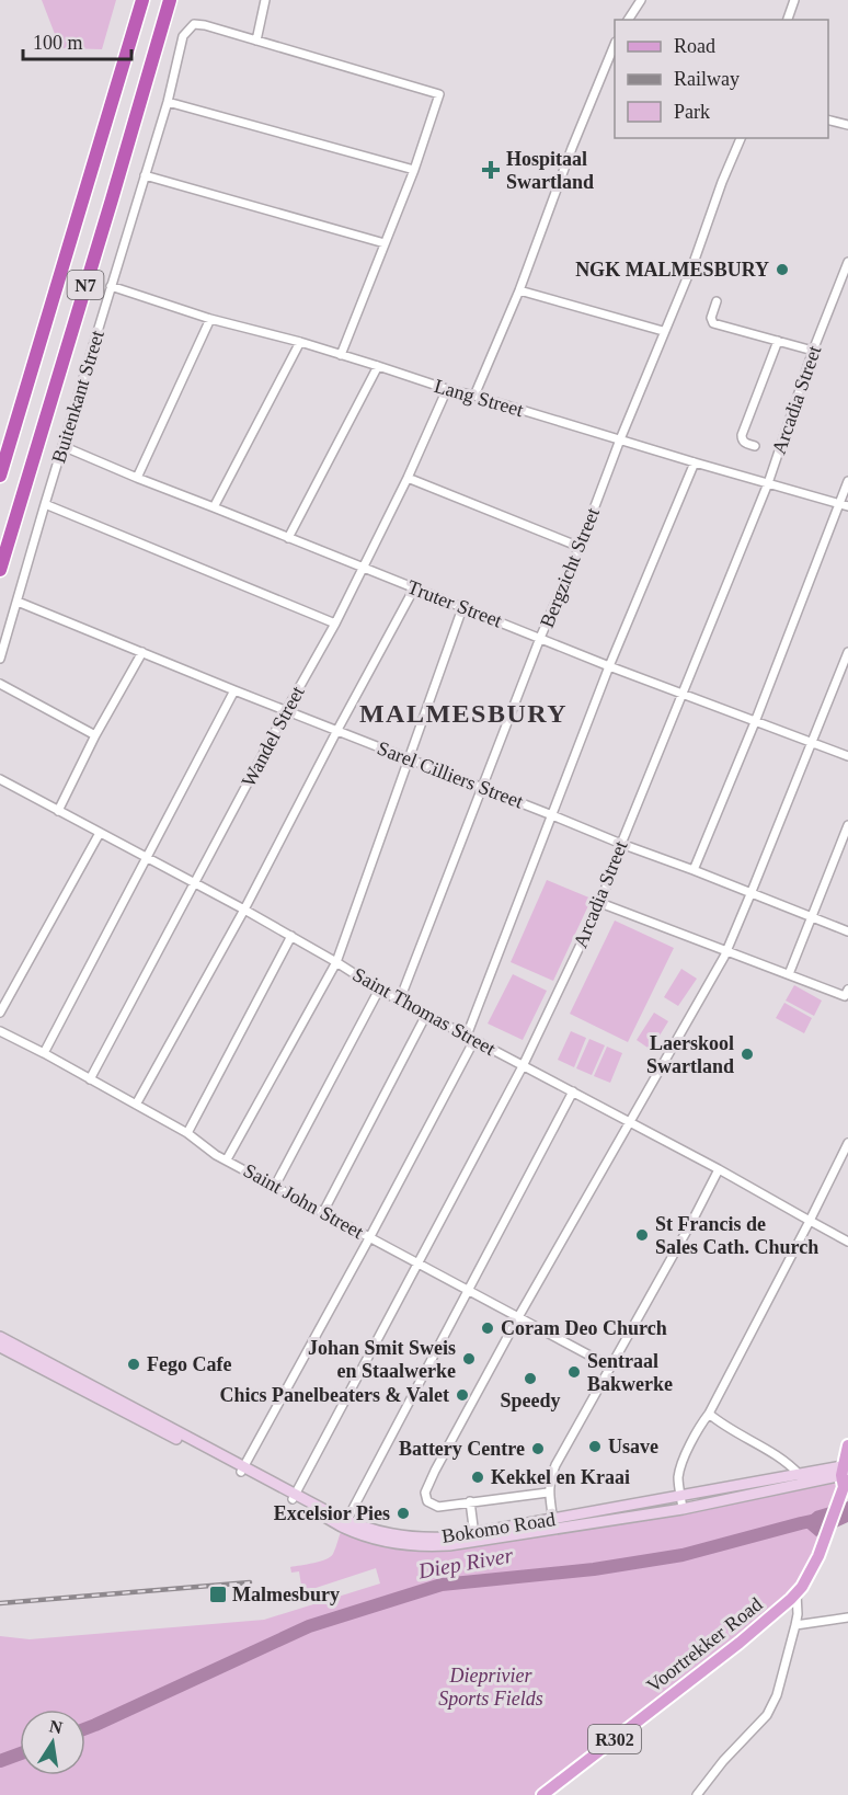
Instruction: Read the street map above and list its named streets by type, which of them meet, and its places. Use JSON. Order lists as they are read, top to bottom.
{
  "streets": {
    "highway": ["N7"],
    "main road": ["Bokomo Road", "Voortrekker Road", "R302"],
    "street": [
      "Buitenkant Street",
      "Lang Street",
      "Arcadia Street",
      "Bergzicht Street",
      "Truter Street",
      "Wandel Street",
      "Sarel Cilliers Street",
      "Saint Thomas Street",
      "Saint John Street"
    ]
  },
  "crossings": [
    ["Buitenkant Street", "Lang Street"],
    ["Buitenkant Street", "Truter Street"],
    ["Buitenkant Street", "Sarel Cilliers Street"],
    ["Lang Street", "Arcadia Street"],
    ["Lang Street", "Bergzicht Street"],
    ["Lang Street", "Wandel Street"],
    ["Arcadia Street", "Truter Street"],
    ["Arcadia Street", "Sarel Cilliers Street"],
    ["Arcadia Street", "Saint Thomas Street"],
    ["Arcadia Street", "Saint John Street"],
    ["Arcadia Street", "Bokomo Road"],
    ["Bergzicht Street", "Truter Street"],
    ["Bergzicht Street", "Sarel Cilliers Street"],
    ["Bergzicht Street", "Saint Thomas Street"],
    ["Truter Street", "Wandel Street"],
    ["Wandel Street", "Sarel Cilliers Street"],
    ["Wandel Street", "Saint Thomas Street"],
    ["Wandel Street", "Saint John Street"],
    ["Saint John Street", "Bokomo Road"],
    ["Bokomo Road", "Voortrekker Road"]
  ],
  "districts": ["MALMESBURY"],
  "water": ["Diep River"],
  "parks": ["Dieprivier Sports Fields"],
  "places": {
    "health": ["Hospitaal Swartland"],
    "other": [
      "NGK MALMESBURY",
      "Laerskool Swartland",
      "St Francis de Sales Cath. Church",
      "Coram Deo Church",
      "Johan Smit Sweis en Staalwerke",
      "Fego Cafe",
      "Sentraal Bakwerke",
      "Speedy",
      "Chics Panelbeaters & Valet",
      "Usave",
      "Battery Centre",
      "Kekkel en Kraai",
      "Excelsior Pies"
    ],
    "transit": ["Malmesbury"]
  },
  "legend": ["Road", "Railway", "Park"],
  "scale_bar": "100 m",
  "north": "top"
}
